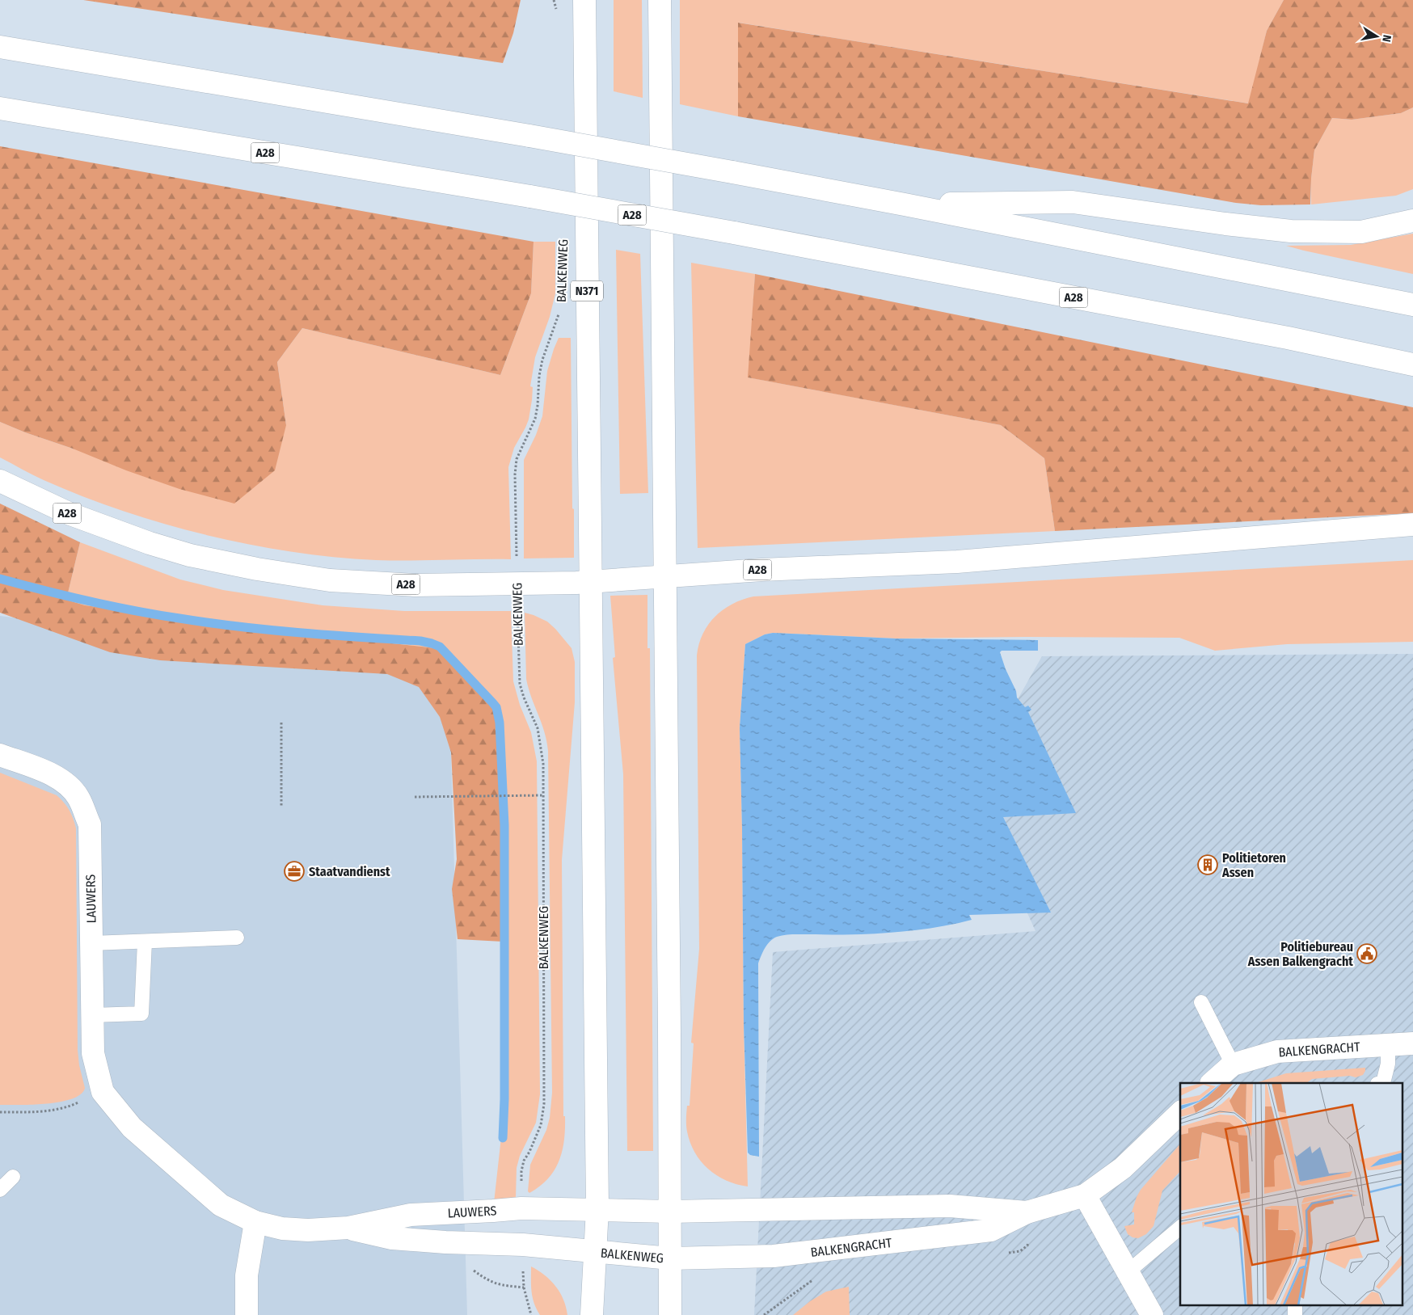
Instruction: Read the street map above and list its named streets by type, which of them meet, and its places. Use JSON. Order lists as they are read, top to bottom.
{
  "streets": {
    "main road": [
      "A28",
      "BALKENWEG",
      "N371",
      "LAUWERS",
      "BALKENGRACHT"
    ]
  },
  "crossings": [
    ["A28", "BALKENWEG"],
    ["BALKENWEG", "LAUWERS"],
    ["BALKENWEG", "BALKENGRACHT"]
  ],
  "places": {
    "building": ["Politietoren Assen"],
    "office": ["Staatvandienst"],
    "public building": ["Politiebureau Assen Balkengracht"]
  },
  "north": "right"
}
